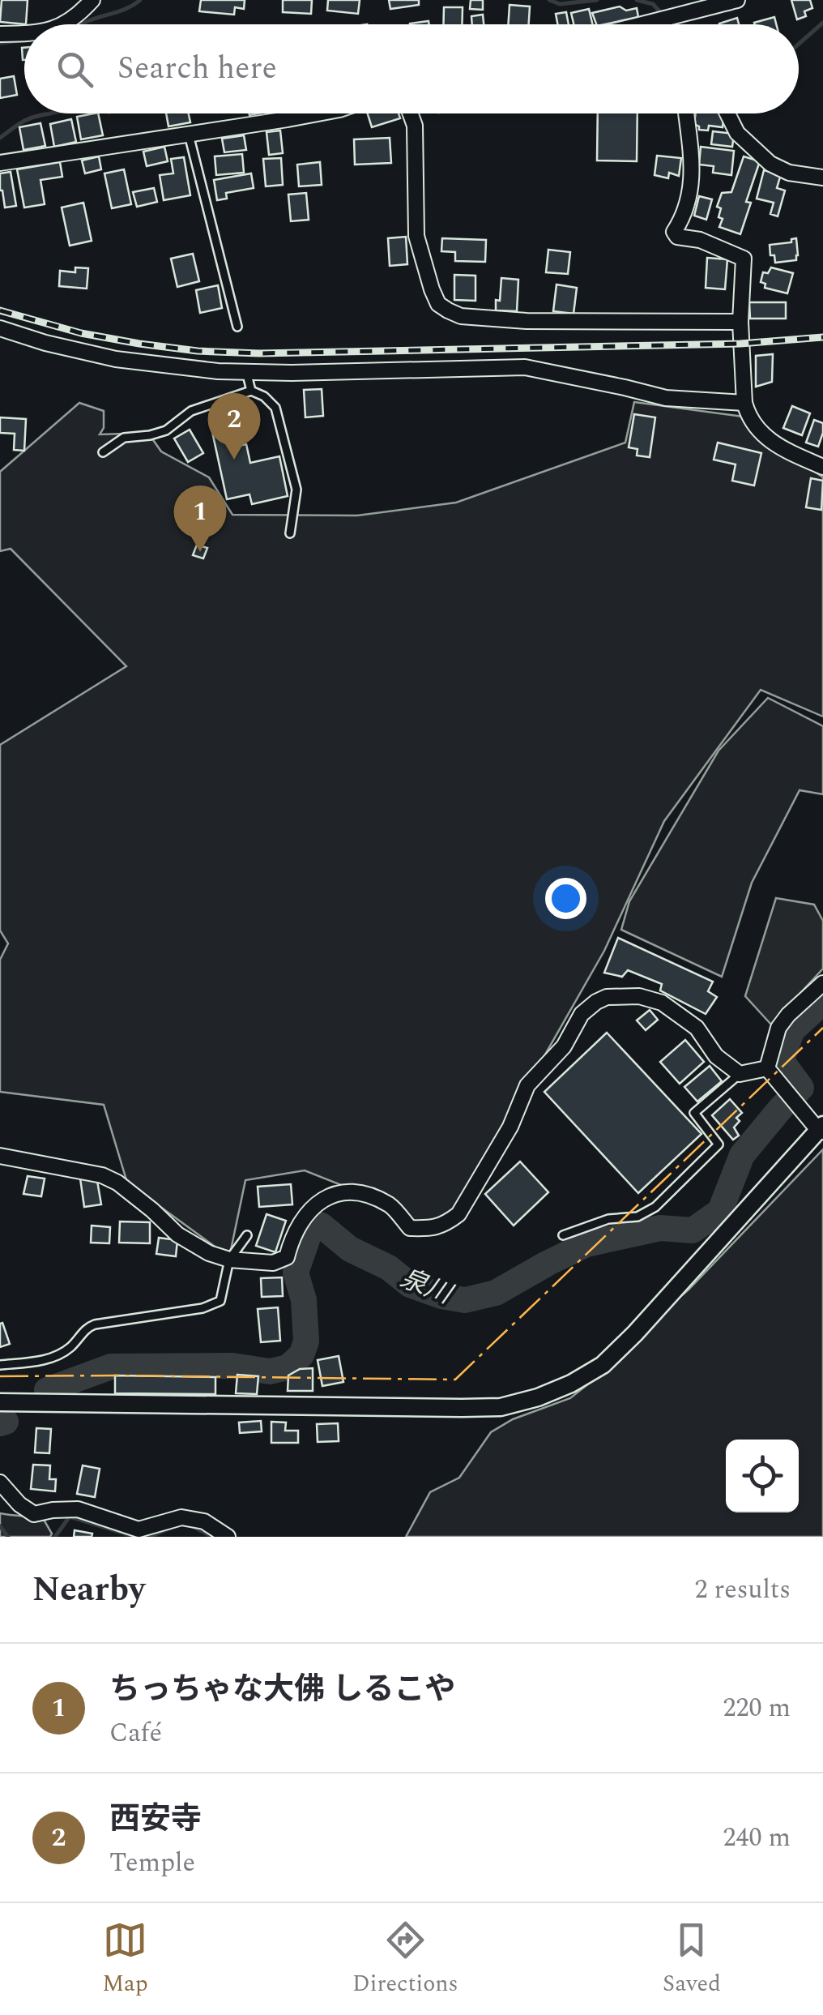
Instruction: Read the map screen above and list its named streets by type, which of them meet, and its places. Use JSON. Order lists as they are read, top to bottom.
{
  "water": ["泉川"],
  "page": {
    "search": "Search here",
    "pins": ["2", "1"],
    "heading": ["Nearby", "2 results"],
    "list": [
      {
        "mark": "1",
        "name": "ちっちゃな大佛 しるこや",
        "note": "Café",
        "value": "220 m"
      },
      {
        "mark": "2",
        "name": "西安寺",
        "note": "Temple",
        "value": "240 m"
      }
    ],
    "nav": ["Map", "Directions", "Saved"]
  }
}
